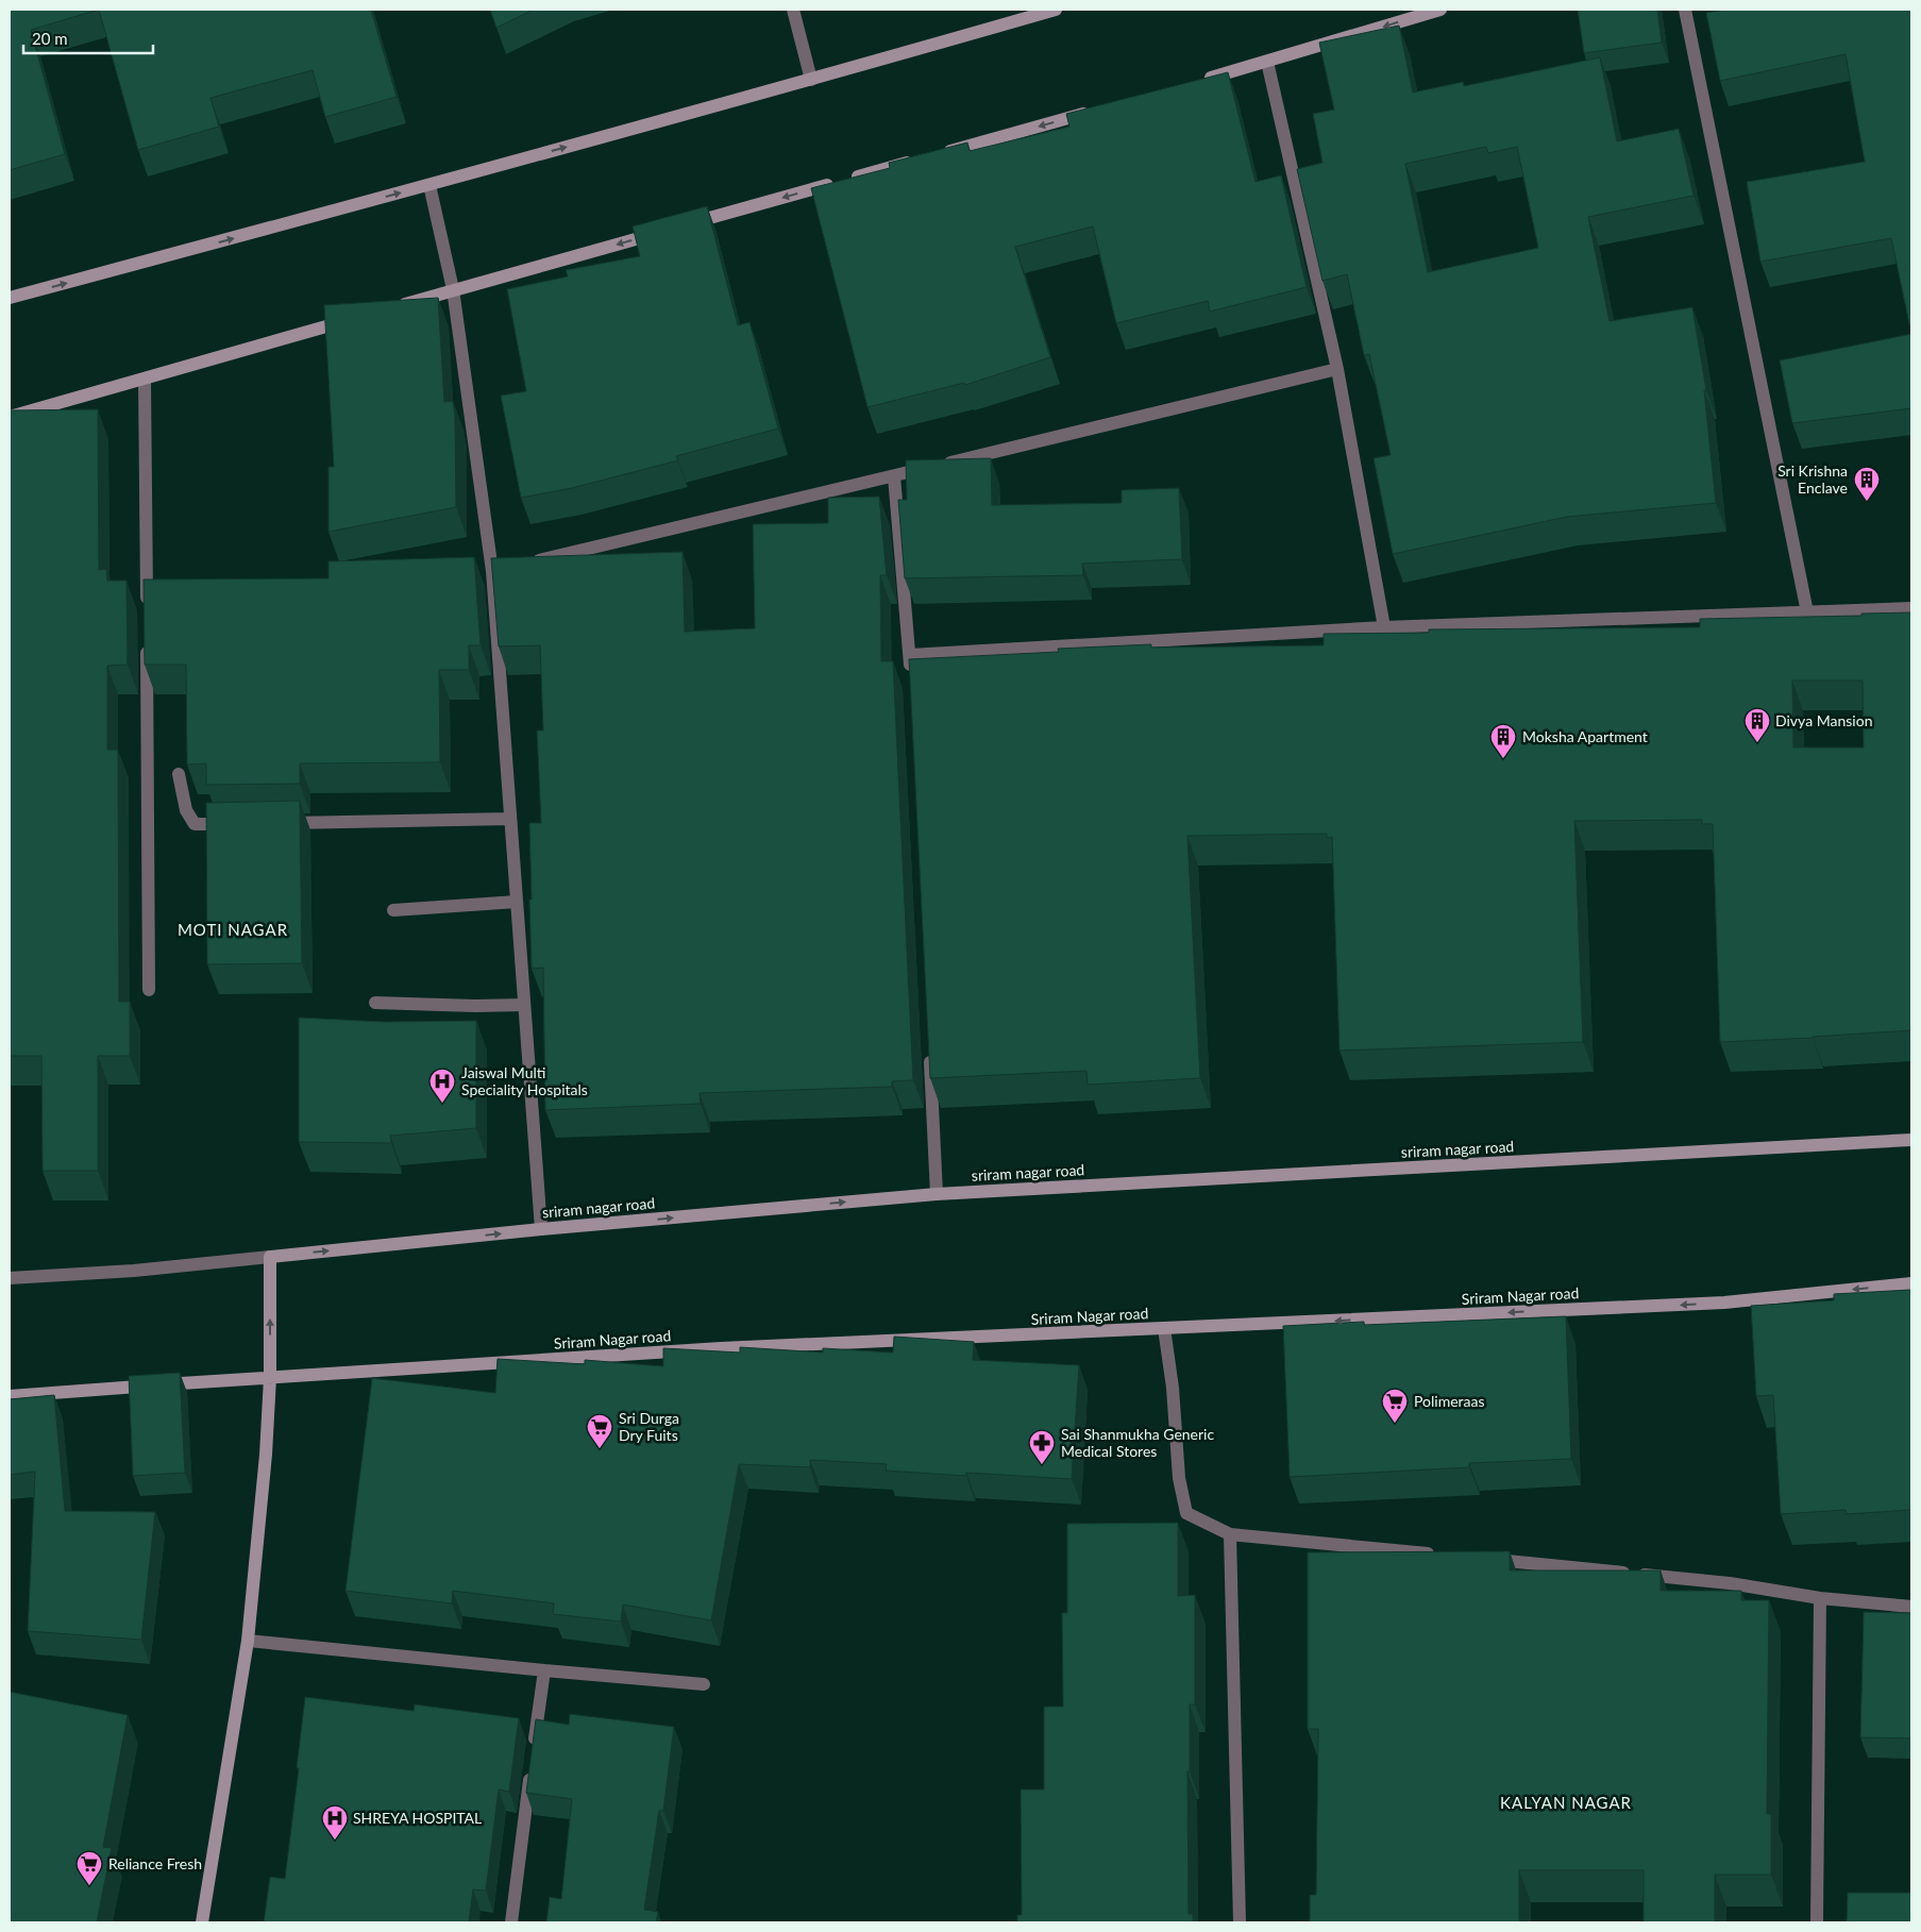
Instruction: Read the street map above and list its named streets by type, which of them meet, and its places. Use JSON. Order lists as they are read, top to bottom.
{
  "streets": {
    "main road": ["sriram nagar road", "Sriram Nagar road"]
  },
  "one_way": ["sriram nagar road", "Sriram Nagar road"],
  "districts": ["MOTI NAGAR", "KALYAN NAGAR"],
  "places": {
    "building": ["Sri Krishna Enclave", "Divya Mansion", "Moksha Apartment"],
    "hospital": ["Jaiswal Multi Speciality Hospitals", "SHREYA HOSPITAL"],
    "supermarket": ["Polimeraas", "Sri Durga Dry Fuits", "Reliance Fresh"],
    "pharmacy": ["Sai Shanmukha Generic Medical Stores"]
  },
  "scale_bar": "20 m"
}
